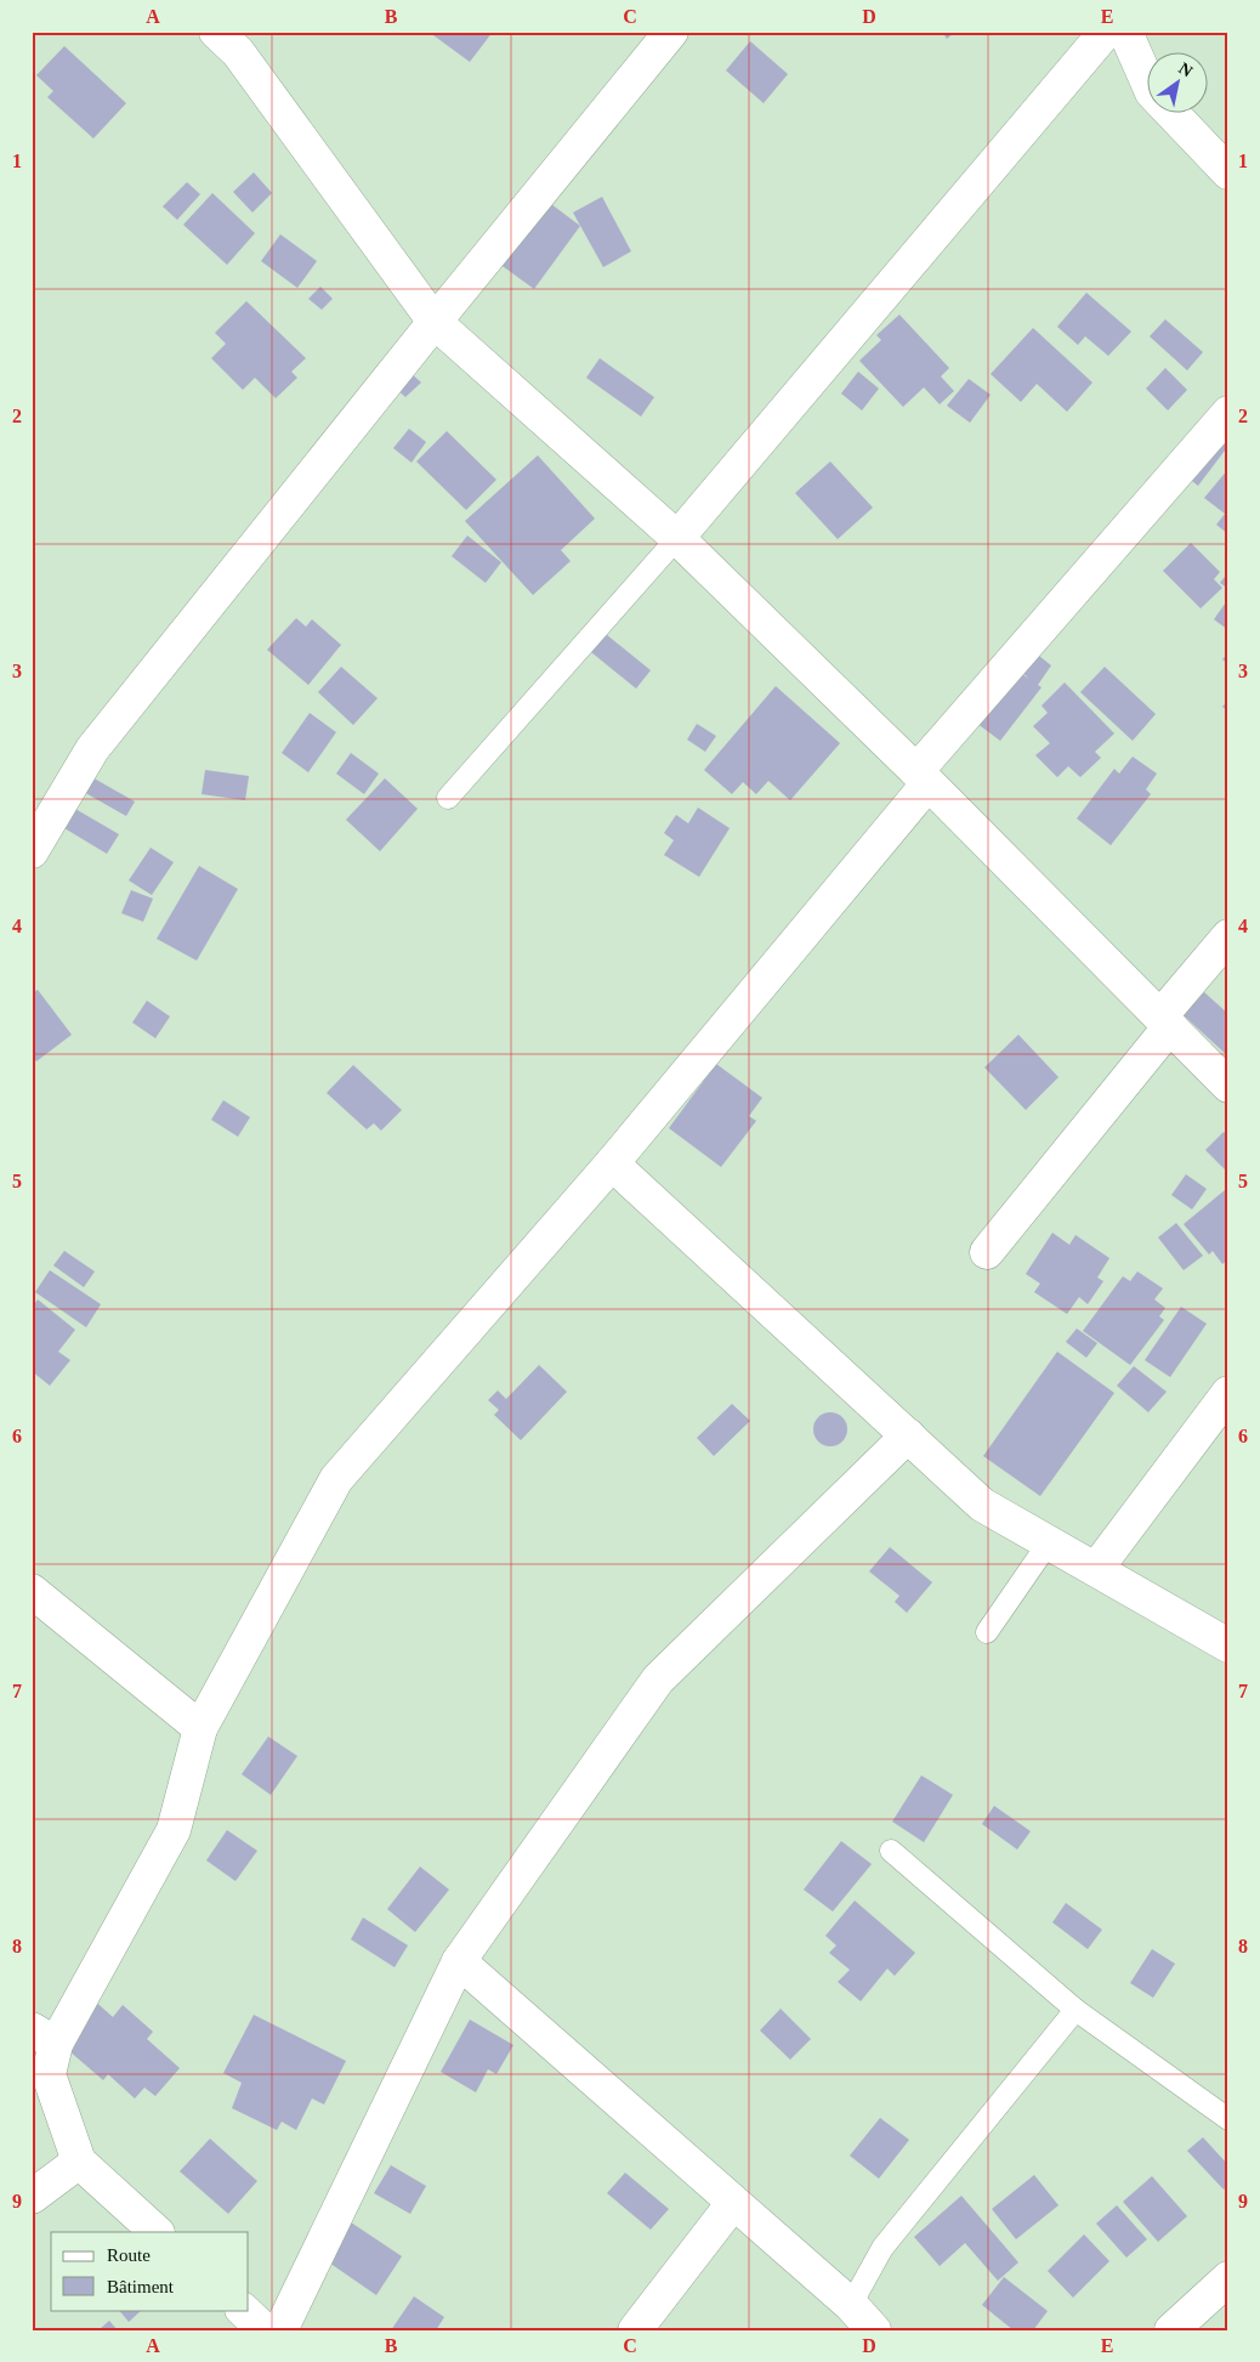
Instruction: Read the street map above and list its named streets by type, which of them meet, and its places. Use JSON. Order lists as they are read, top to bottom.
{
  "legend": ["Route", "Bâtiment"],
  "north": "top right",
  "grid": {
    "columns": [
      "A",
      "B",
      "C",
      "D",
      "E"
    ],
    "rows": [
      "1",
      "2",
      "3",
      "4",
      "5",
      "6",
      "7",
      "8",
      "9"
    ]
  }
}
